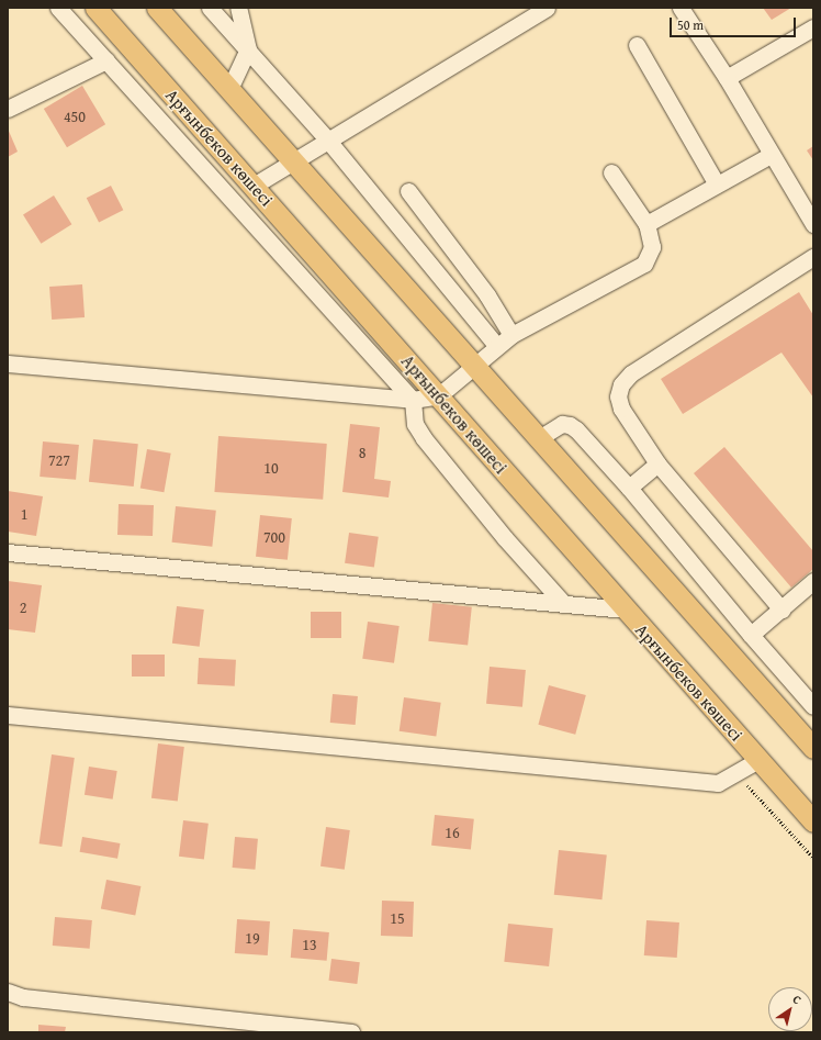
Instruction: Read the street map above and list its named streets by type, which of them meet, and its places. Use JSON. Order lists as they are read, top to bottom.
{
  "streets": {
    "main road": ["Арғынбеков көшесі"]
  },
  "house_numbers": [
    "450",
    "8",
    "727",
    "10",
    "1",
    "700",
    "2",
    "16",
    "15",
    "19",
    "13"
  ],
  "scale_bar": "50 m",
  "north": "top right"
}
